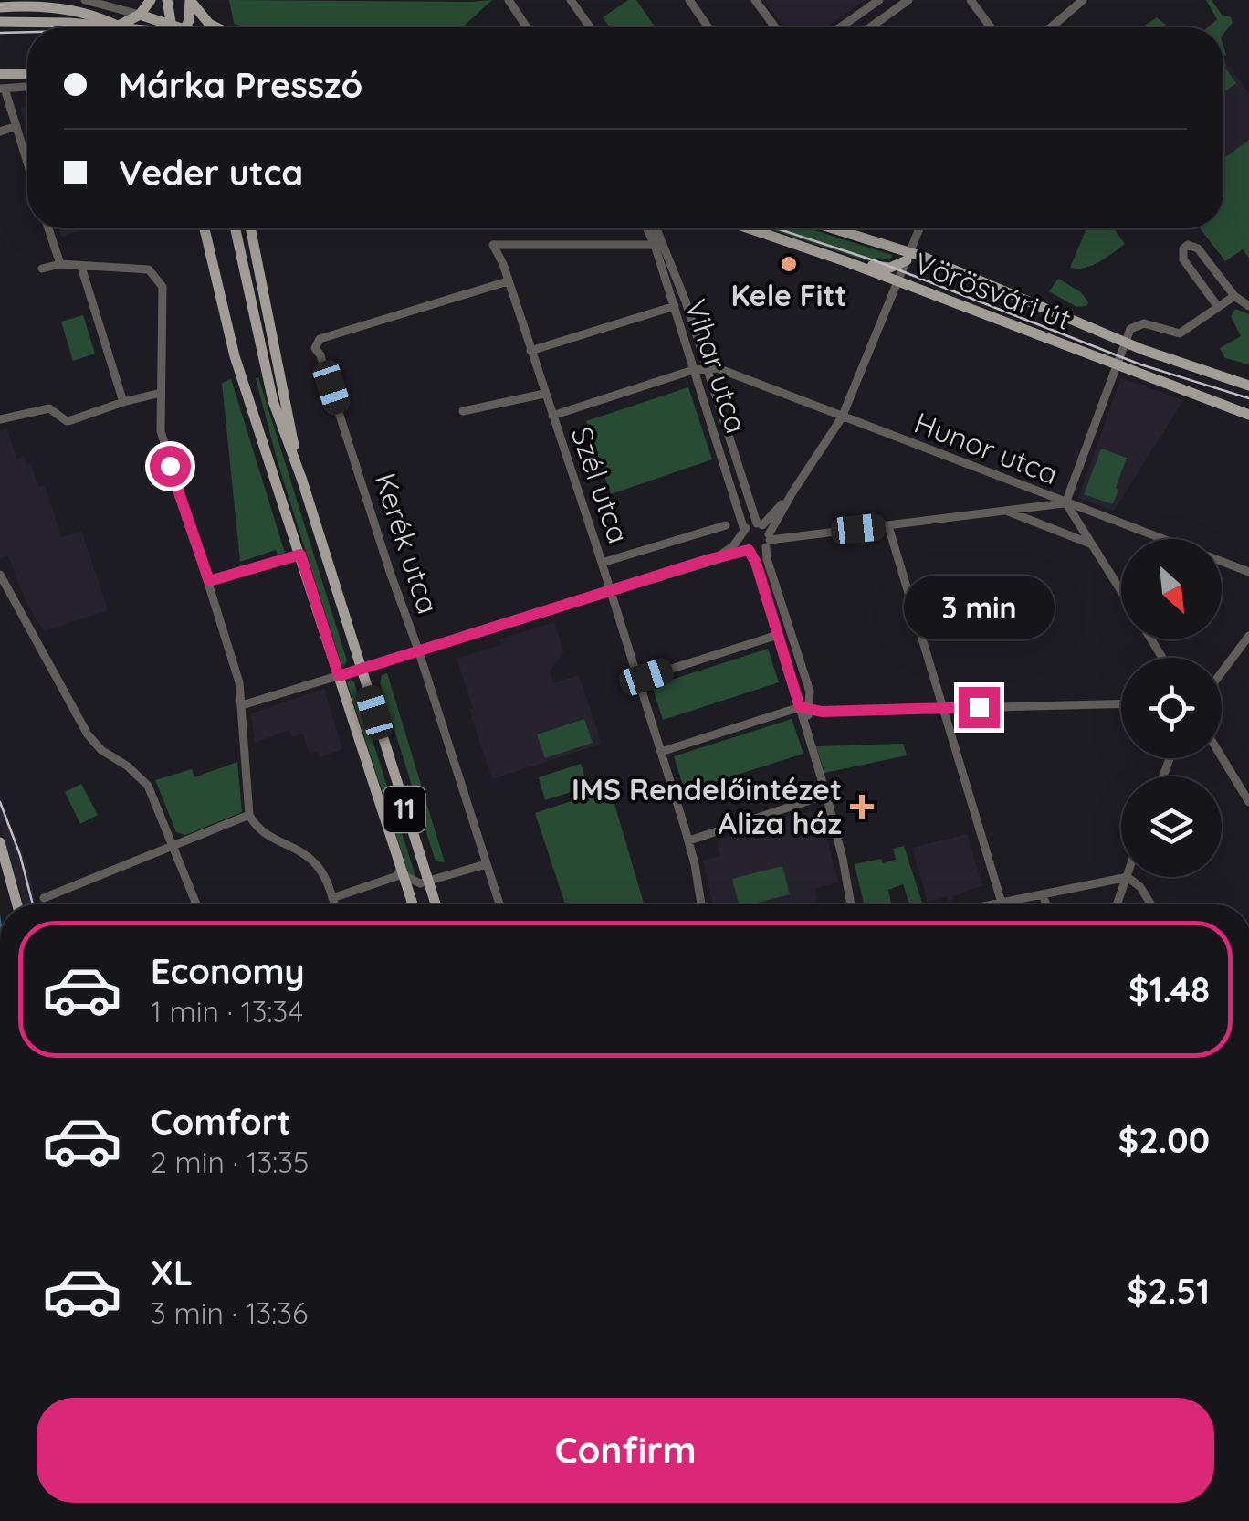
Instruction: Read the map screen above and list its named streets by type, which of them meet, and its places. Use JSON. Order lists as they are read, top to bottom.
{
  "streets": {
    "main road": ["Vörösvári út", "11"],
    "street": [
      "Vihar utca",
      "Hunor utca",
      "Szél utca",
      "Kerék utca"
    ]
  },
  "crossings": [
    ["Vihar utca", "Hunor utca"],
    ["Vihar utca", "Szél utca"],
    ["Szél utca", "Kerék utca"]
  ],
  "places": {
    "other": ["Kele Fitt"],
    "health": ["IMS Rendelőintézet Aliza ház"]
  },
  "north": "bottom right",
  "page": {
    "banner": ["Márka Presszó", "Veder utca"],
    "bubble": "3 min",
    "list": [
      {
        "name": "Economy",
        "note": "1 min · 13:34",
        "value": "$1.48"
      },
      {
        "name": "Comfort",
        "note": "2 min · 13:35",
        "value": "$2.00"
      },
      {
        "name": "XL",
        "note": "3 min · 13:36",
        "value": "$2.51"
      }
    ],
    "buttons": "Confirm"
  }
}
